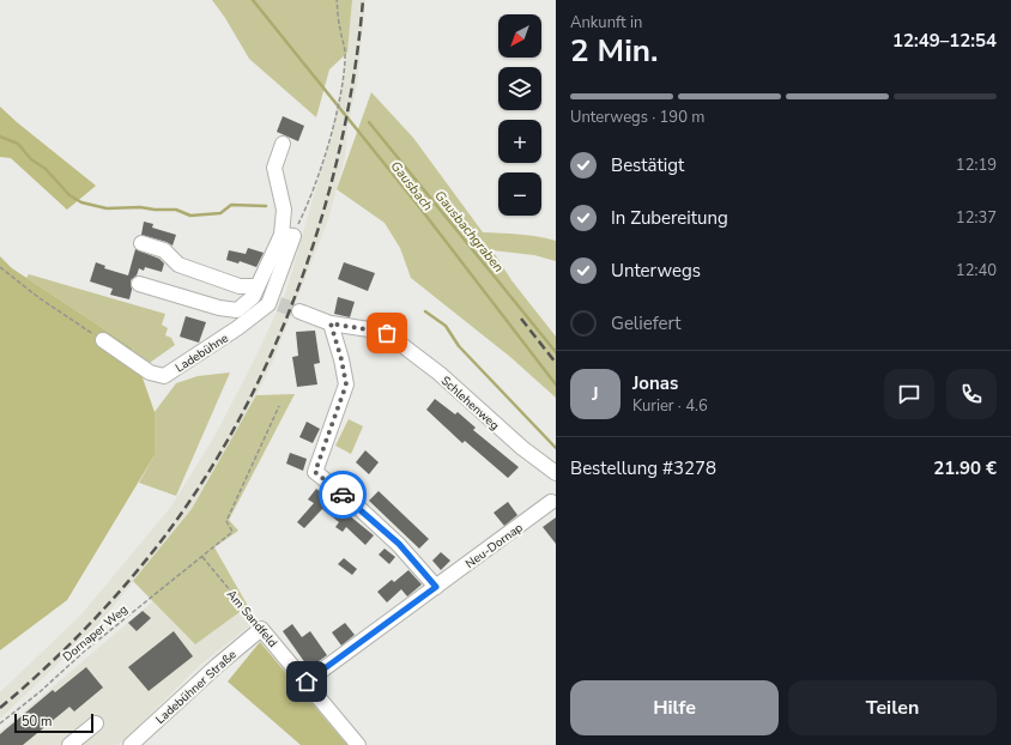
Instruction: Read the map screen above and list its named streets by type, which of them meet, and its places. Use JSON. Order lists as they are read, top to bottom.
{
  "streets": {
    "street": [
      "Ladebühne",
      "Schlehenweg",
      "Neu-Dornap",
      "Am Sandfeld",
      "Ladebühner Straße"
    ],
    "path": ["Dornaper Weg"]
  },
  "crossings": [
    ["Neu-Dornap", "Am Sandfeld"],
    ["Am Sandfeld", "Dornaper Weg"],
    ["Am Sandfeld", "Ladebühner Straße"]
  ],
  "water": ["Gausbach", "Gausbachgraben"],
  "scale_bar": "50 m",
  "north": "bottom left",
  "page": {
    "heading": ["2 Min.", "Ankunft in", "12:49–12:54"],
    "panel": [
      "Jonas",
      "Kurier · 4.6",
      "Bestellung #3278",
      "21.90 €"
    ],
    "map_buttons": ["+", "−"],
    "bar": "Unterwegs · 190 m",
    "list": [
      ["Bestätigt", "12:19"],
      ["In Zubereitung", "12:37"],
      ["Unterwegs", "12:40"],
      "Geliefert"
    ],
    "round": "J",
    "buttons": ["Hilfe", "Teilen"],
    "scale": "50 m"
  }
}
